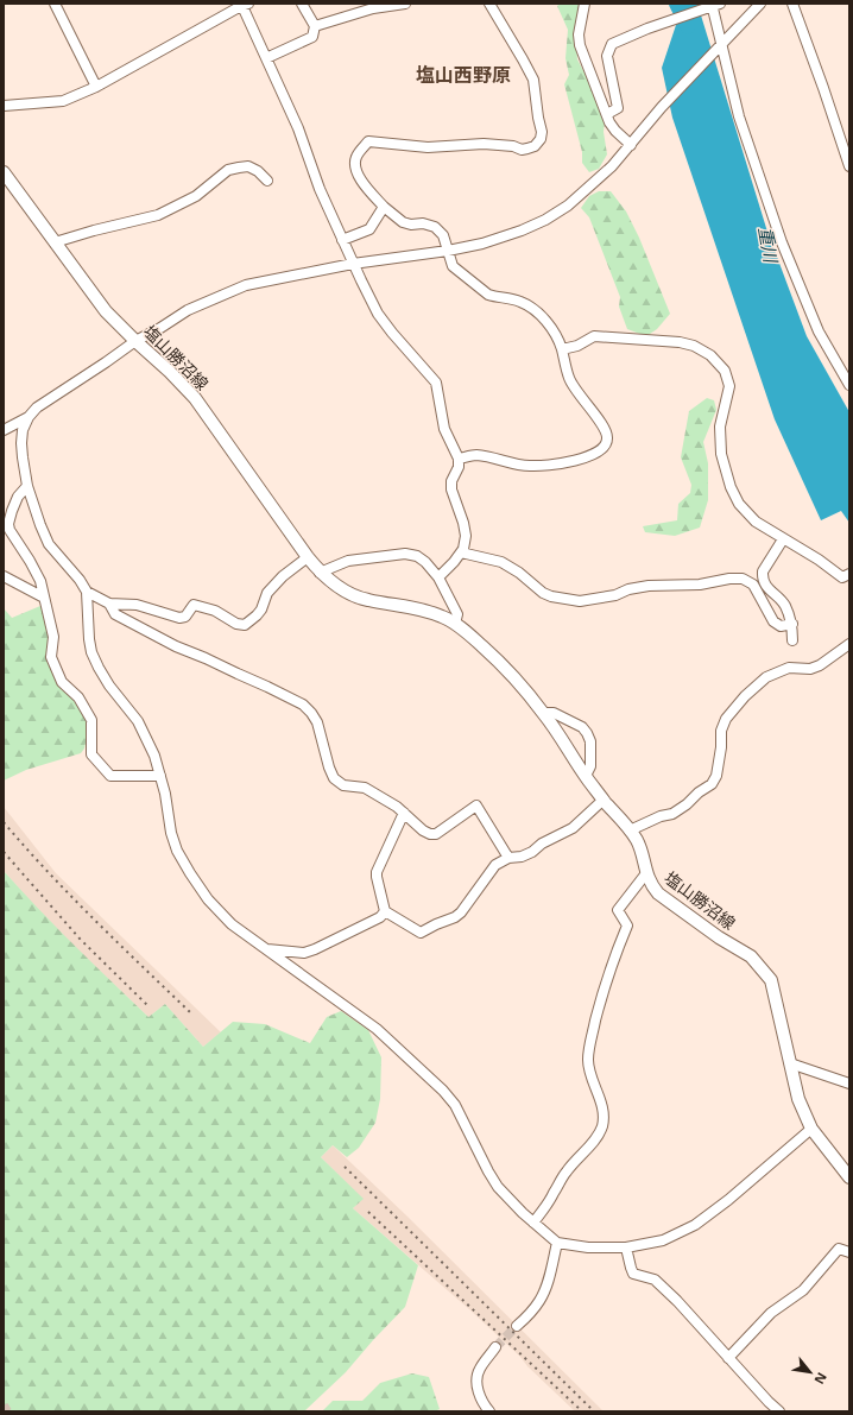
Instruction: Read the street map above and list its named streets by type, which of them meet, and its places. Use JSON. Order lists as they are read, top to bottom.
{
  "streets": {
    "main road": ["塩山勝沼線"]
  },
  "districts": ["塩山西野原"],
  "water": ["重川"],
  "north": "bottom right"
}
